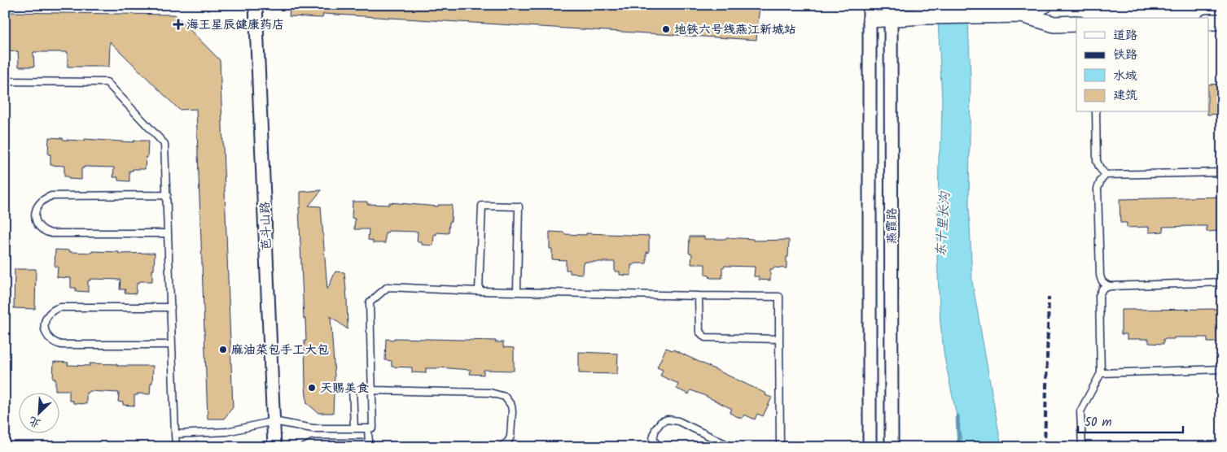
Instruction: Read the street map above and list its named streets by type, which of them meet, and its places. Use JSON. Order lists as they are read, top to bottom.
{
  "streets": {
    "street": ["芭斗山路", "燕霞路"]
  },
  "water": ["东十里长沟"],
  "places": {
    "health": ["海王星辰健康药店"],
    "other": ["地铁六号线燕江新城站", "麻油菜包手工大包", "天赐美食"]
  },
  "legend": [
    "道路",
    "铁路",
    "水域",
    "建筑"
  ],
  "scale_bar": "50 m",
  "north": "bottom left"
}
